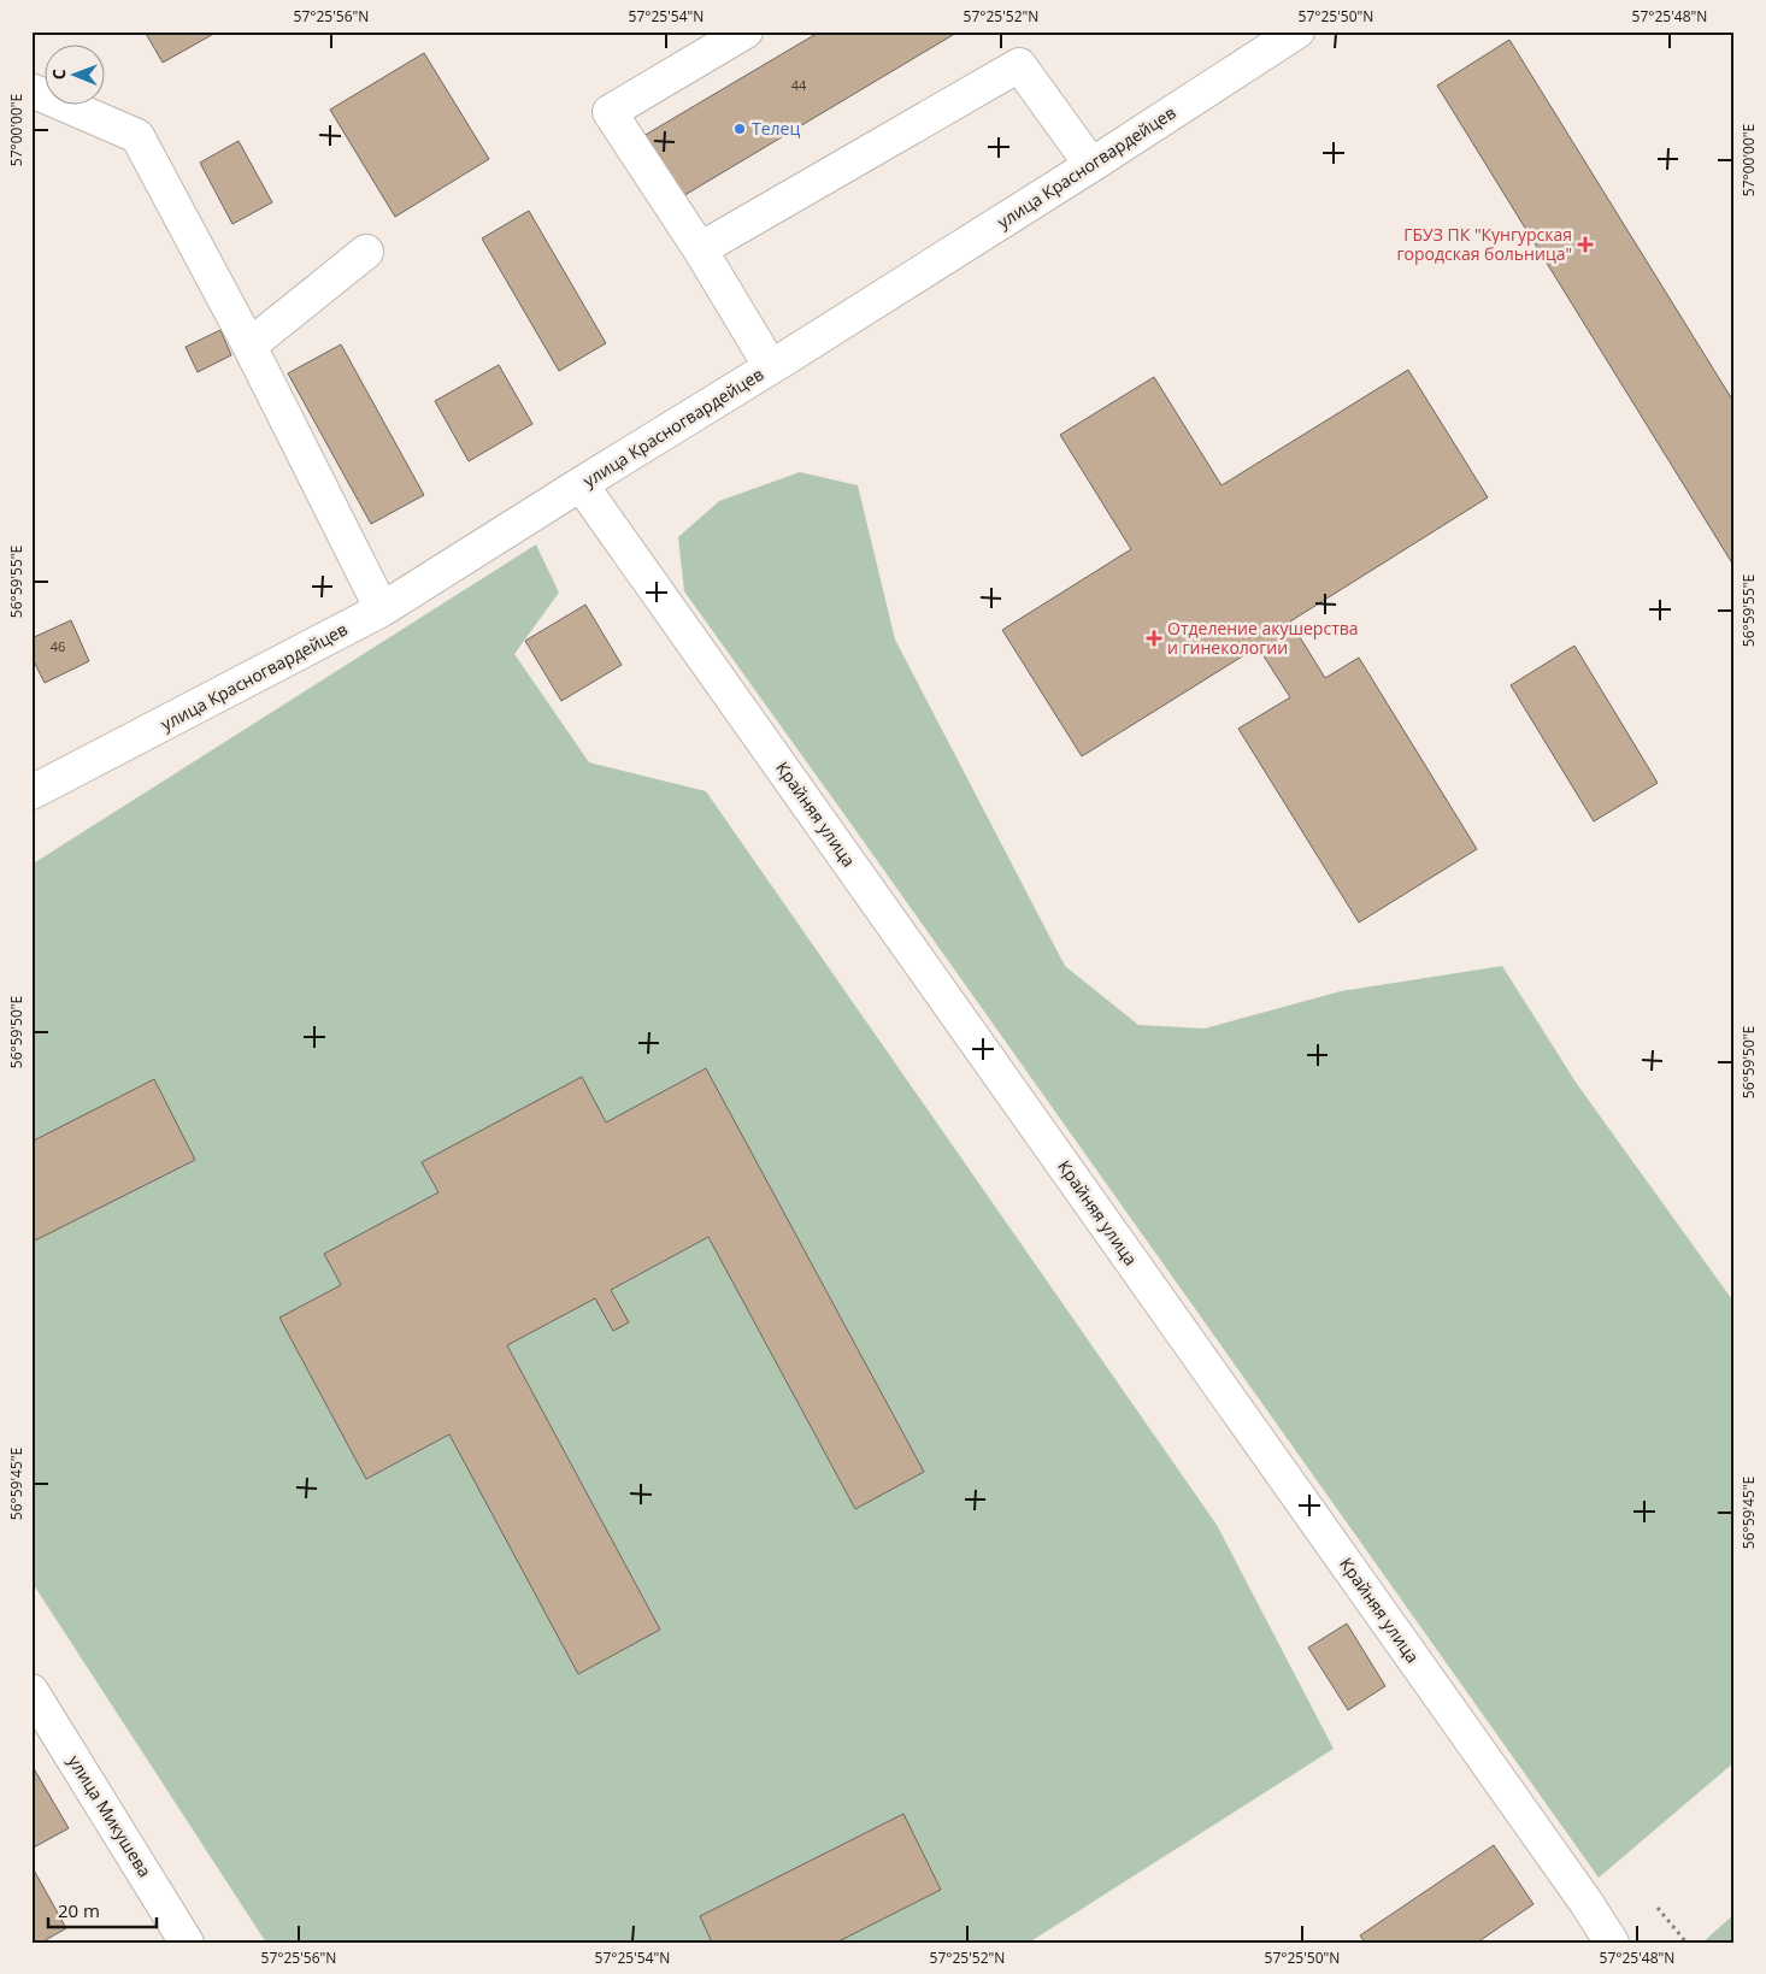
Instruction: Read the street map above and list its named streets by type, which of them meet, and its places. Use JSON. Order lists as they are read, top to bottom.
{
  "streets": {
    "street": ["улица Красногвардейцев", "Крайняя улица", "улица Микушева"]
  },
  "crossings": [
    ["улица Красногвардейцев", "Крайняя улица"]
  ],
  "places": {
    "other": ["Телец"],
    "health": ["ГБУЗ ПК \"Кунгурская городская больница\"", "Отделение акушерства и гинекологии"]
  },
  "house_numbers": ["44", "46"],
  "scale_bar": "20 m",
  "north": "left",
  "coordinates": [
    "57°25'56\"N",
    "57°25'54\"N",
    "57°25'52\"N",
    "57°25'50\"N",
    "57°25'48\"N",
    "57°00'00\"E",
    "56°59'55\"E",
    "56°59'50\"E",
    "56°59'45\"E"
  ]
}
